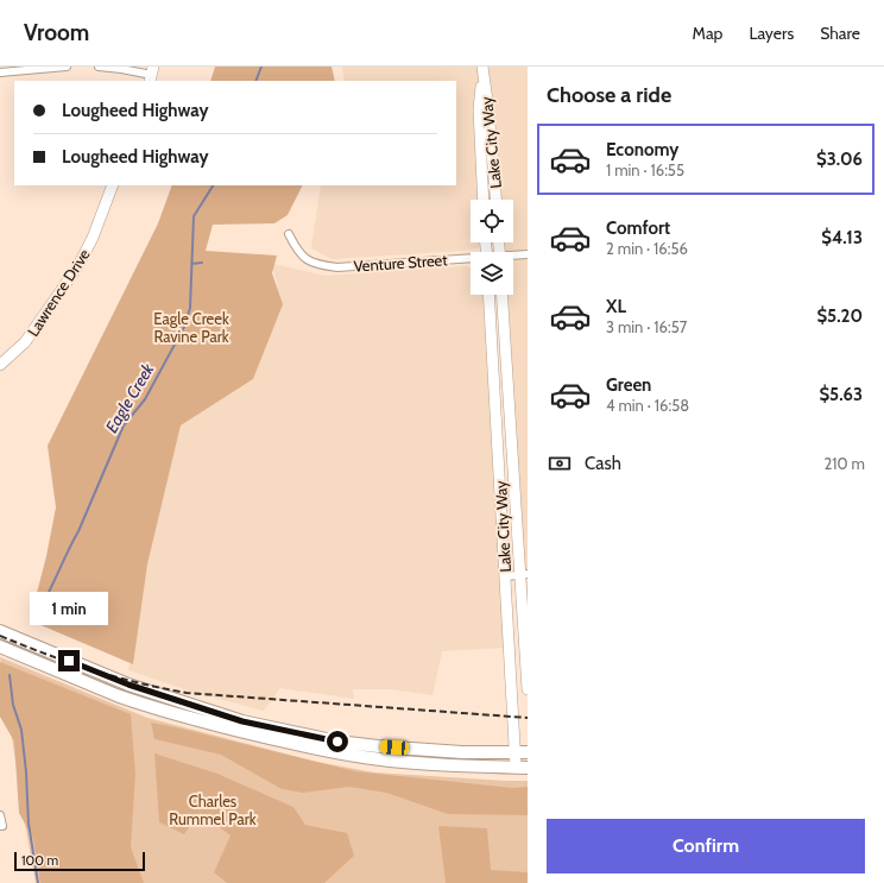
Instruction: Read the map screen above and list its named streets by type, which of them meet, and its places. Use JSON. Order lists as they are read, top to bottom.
{
  "streets": {
    "street": ["Lake City Way", "Venture Street", "Lawrence Drive"]
  },
  "water": ["Eagle Creek"],
  "parks": ["Eagle Creek Ravine Park", "Charles Rummel Park"],
  "scale_bar": "100 m",
  "page": {
    "header": "Vroom",
    "nav": ["Map", "Layers", "Share"],
    "heading": "Choose a ride",
    "banner": ["Lougheed Highway", "Lougheed Highway"],
    "list": [
      {
        "name": "Economy",
        "note": "1 min · 16:55",
        "value": "$3.06"
      },
      {
        "name": "Comfort",
        "note": "2 min · 16:56",
        "value": "$4.13"
      },
      {
        "name": "XL",
        "note": "3 min · 16:57",
        "value": "$5.20"
      },
      {
        "name": "Green",
        "note": "4 min · 16:58",
        "value": "$5.63"
      }
    ],
    "pay": ["Cash", "210 m"],
    "bubble": "1 min",
    "buttons": "Confirm",
    "scale": "100 m"
  }
}
